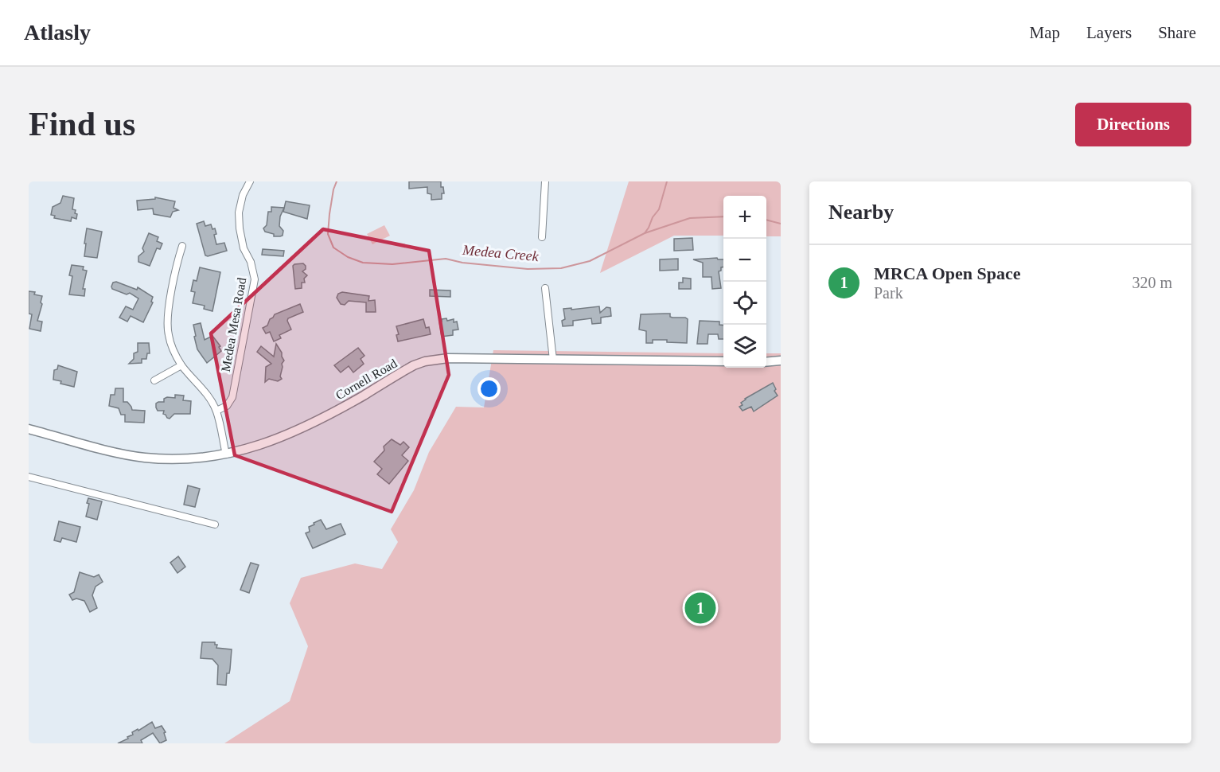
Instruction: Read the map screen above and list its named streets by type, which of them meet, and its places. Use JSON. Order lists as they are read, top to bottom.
{
  "streets": {
    "main road": ["Cornell Road"],
    "street": ["Medea Mesa Road"]
  },
  "water": ["Medea Creek"],
  "page": {
    "header": "Atlasly",
    "nav": ["Map", "Layers", "Share"],
    "buttons": "Directions",
    "title": "Find us",
    "heading": "Nearby",
    "map_buttons": ["+", "−"],
    "list": [
      {
        "mark": "1",
        "name": "MRCA Open Space",
        "note": "Park",
        "value": "320 m"
      }
    ],
    "pins": "1"
  }
}
